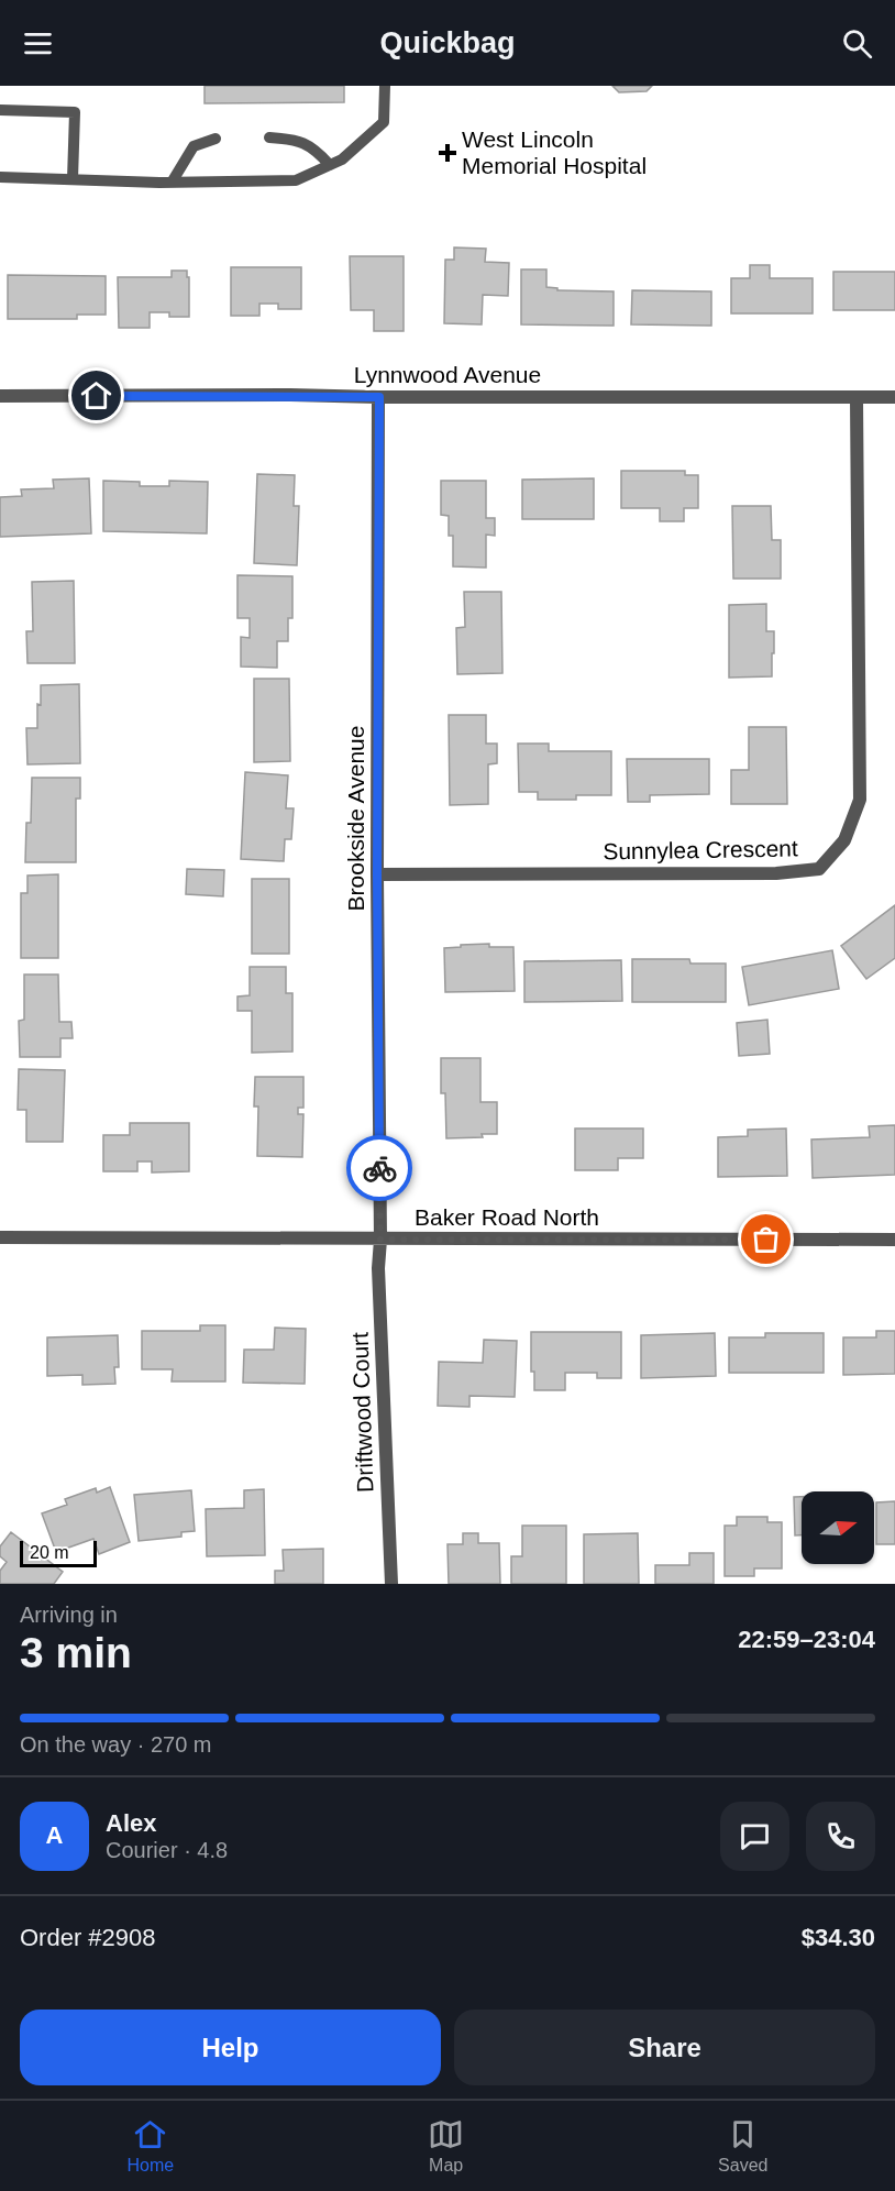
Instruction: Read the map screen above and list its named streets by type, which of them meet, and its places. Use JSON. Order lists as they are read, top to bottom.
{
  "streets": {
    "street": [
      "Lynnwood Avenue",
      "Brookside Avenue",
      "Sunnylea Crescent",
      "Baker Road North",
      "Driftwood Court"
    ]
  },
  "crossings": [
    ["Lynnwood Avenue", "Brookside Avenue"],
    ["Lynnwood Avenue", "Sunnylea Crescent"],
    ["Brookside Avenue", "Sunnylea Crescent"],
    ["Brookside Avenue", "Baker Road North"],
    ["Brookside Avenue", "Driftwood Court"],
    ["Baker Road North", "Driftwood Court"]
  ],
  "places": {
    "health": ["West Lincoln Memorial Hospital"]
  },
  "scale_bar": "20 m",
  "north": "right",
  "page": {
    "header": "Quickbag",
    "scale": "20 m",
    "heading": ["3 min", "Arriving in", "22:59–23:04"],
    "panel": [
      "Alex",
      "Courier · 4.8",
      "Order #2908",
      "$34.30"
    ],
    "bar": "On the way · 270 m",
    "round": "A",
    "buttons": ["Help", "Share"],
    "tabs": ["Home", "Map", "Saved"]
  }
}
